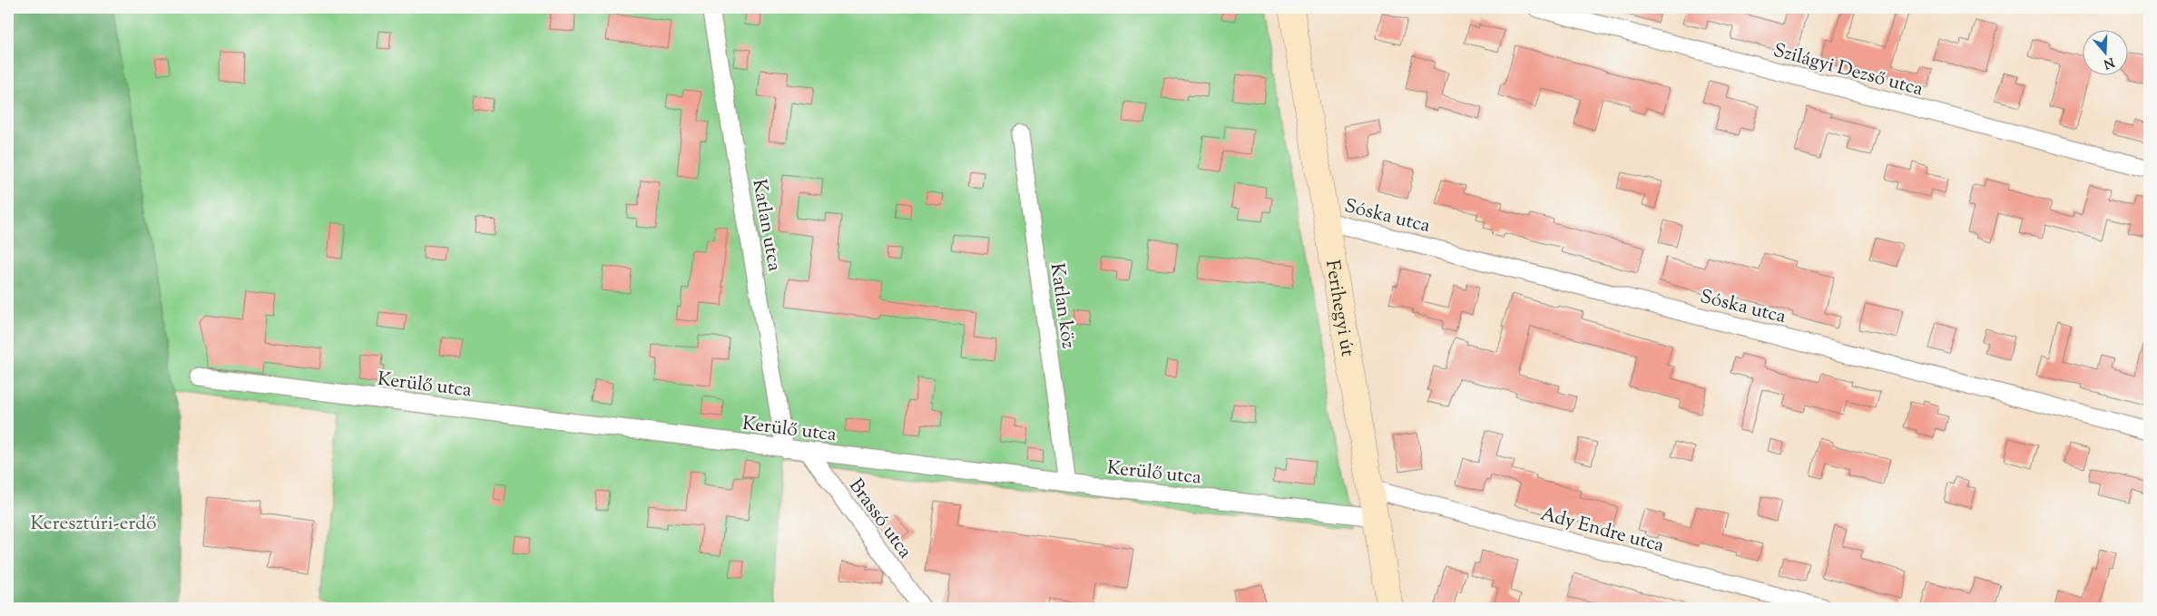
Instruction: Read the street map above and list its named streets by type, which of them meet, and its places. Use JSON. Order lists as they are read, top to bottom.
{
  "streets": {
    "main road": ["Ferihegyi út"],
    "street": [
      "Szilágyi Dezső utca",
      "Sóska utca",
      "Katlan utca",
      "Katlan köz",
      "Kerülő utca",
      "Brassó utca",
      "Ady Endre utca"
    ]
  },
  "crossings": [
    ["Sóska utca", "Ferihegyi út"],
    ["Katlan utca", "Kerülő utca"],
    ["Katlan köz", "Kerülő utca"],
    ["Ferihegyi út", "Kerülő utca"],
    ["Ferihegyi út", "Ady Endre utca"],
    ["Kerülő utca", "Brassó utca"]
  ],
  "parks": ["Keresztúri-erdő"],
  "north": "bottom"
}
